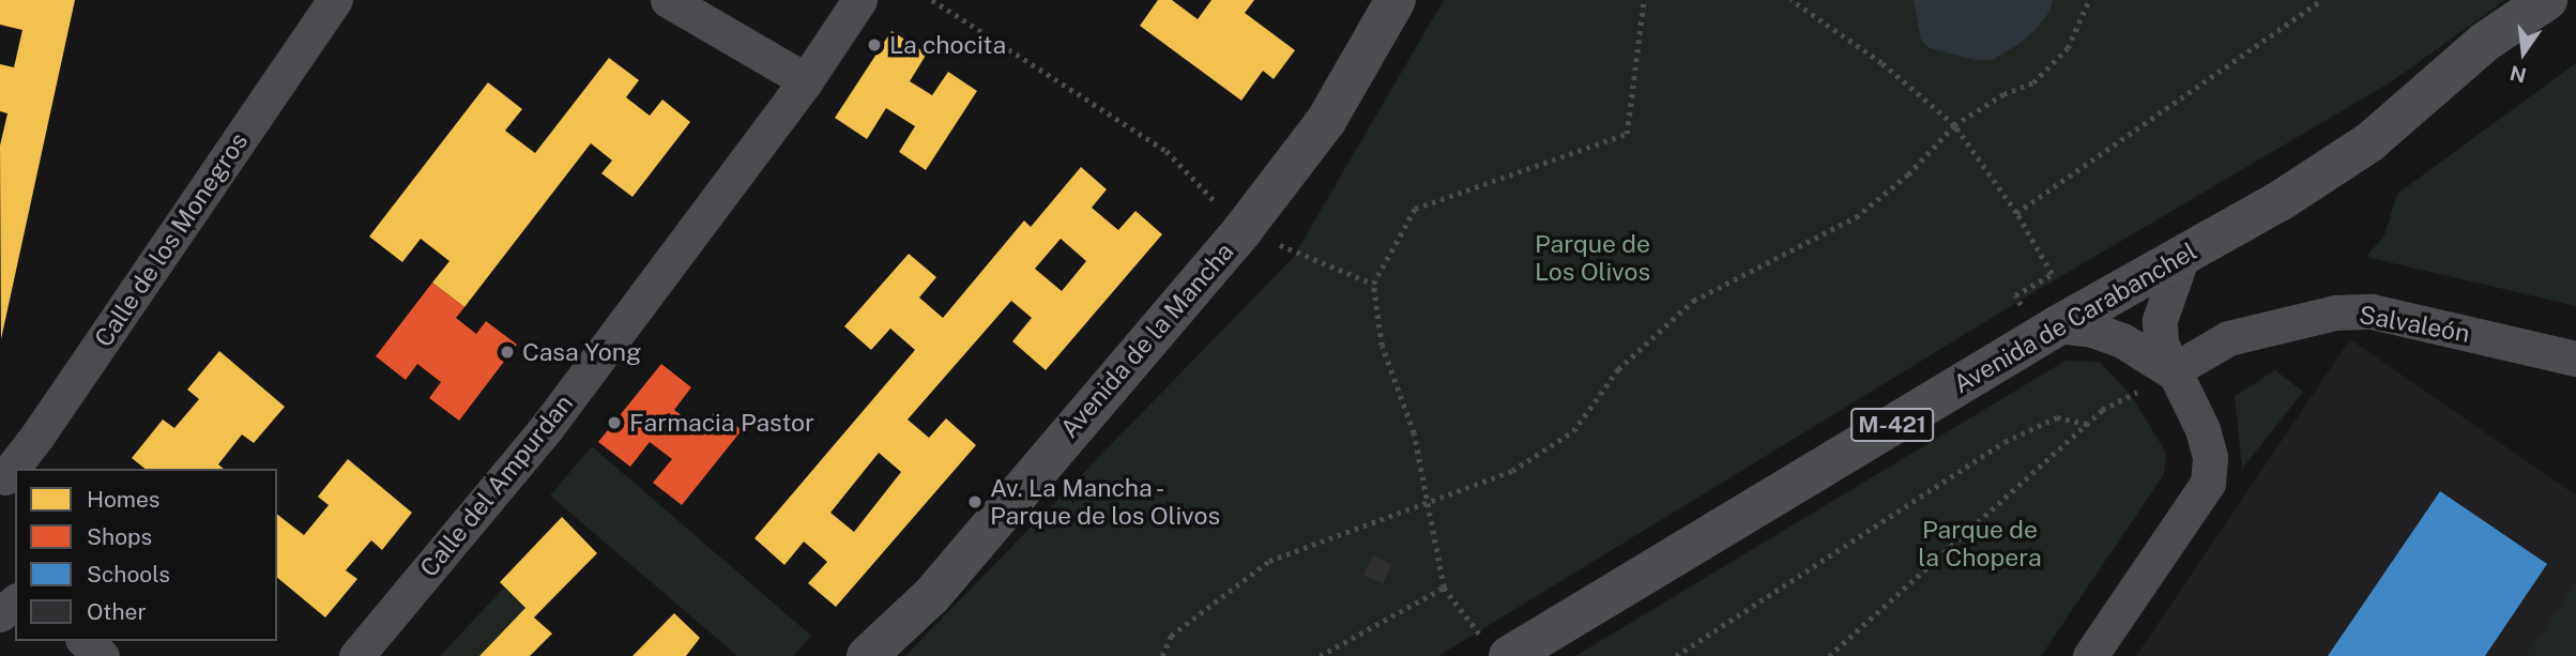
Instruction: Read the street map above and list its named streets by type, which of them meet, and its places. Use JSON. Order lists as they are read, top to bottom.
{
  "streets": {
    "main road": ["Avenida de Carabanchel", "Avenida de la Mancha", "M-421"],
    "street": ["Calle de los Monegros", "Salvaleón", "Calle del Ampurdan"]
  },
  "parks": ["Parque de Los Olivos", "Parque de la Chopera"],
  "places": [
    "La chocita",
    "Casa Yong",
    "Farmacia Pastor",
    "Av. La Mancha - Parque de los Olivos"
  ],
  "legend": [
    "Homes",
    "Shops",
    "Schools",
    "Other"
  ],
  "north": "bottom"
}
